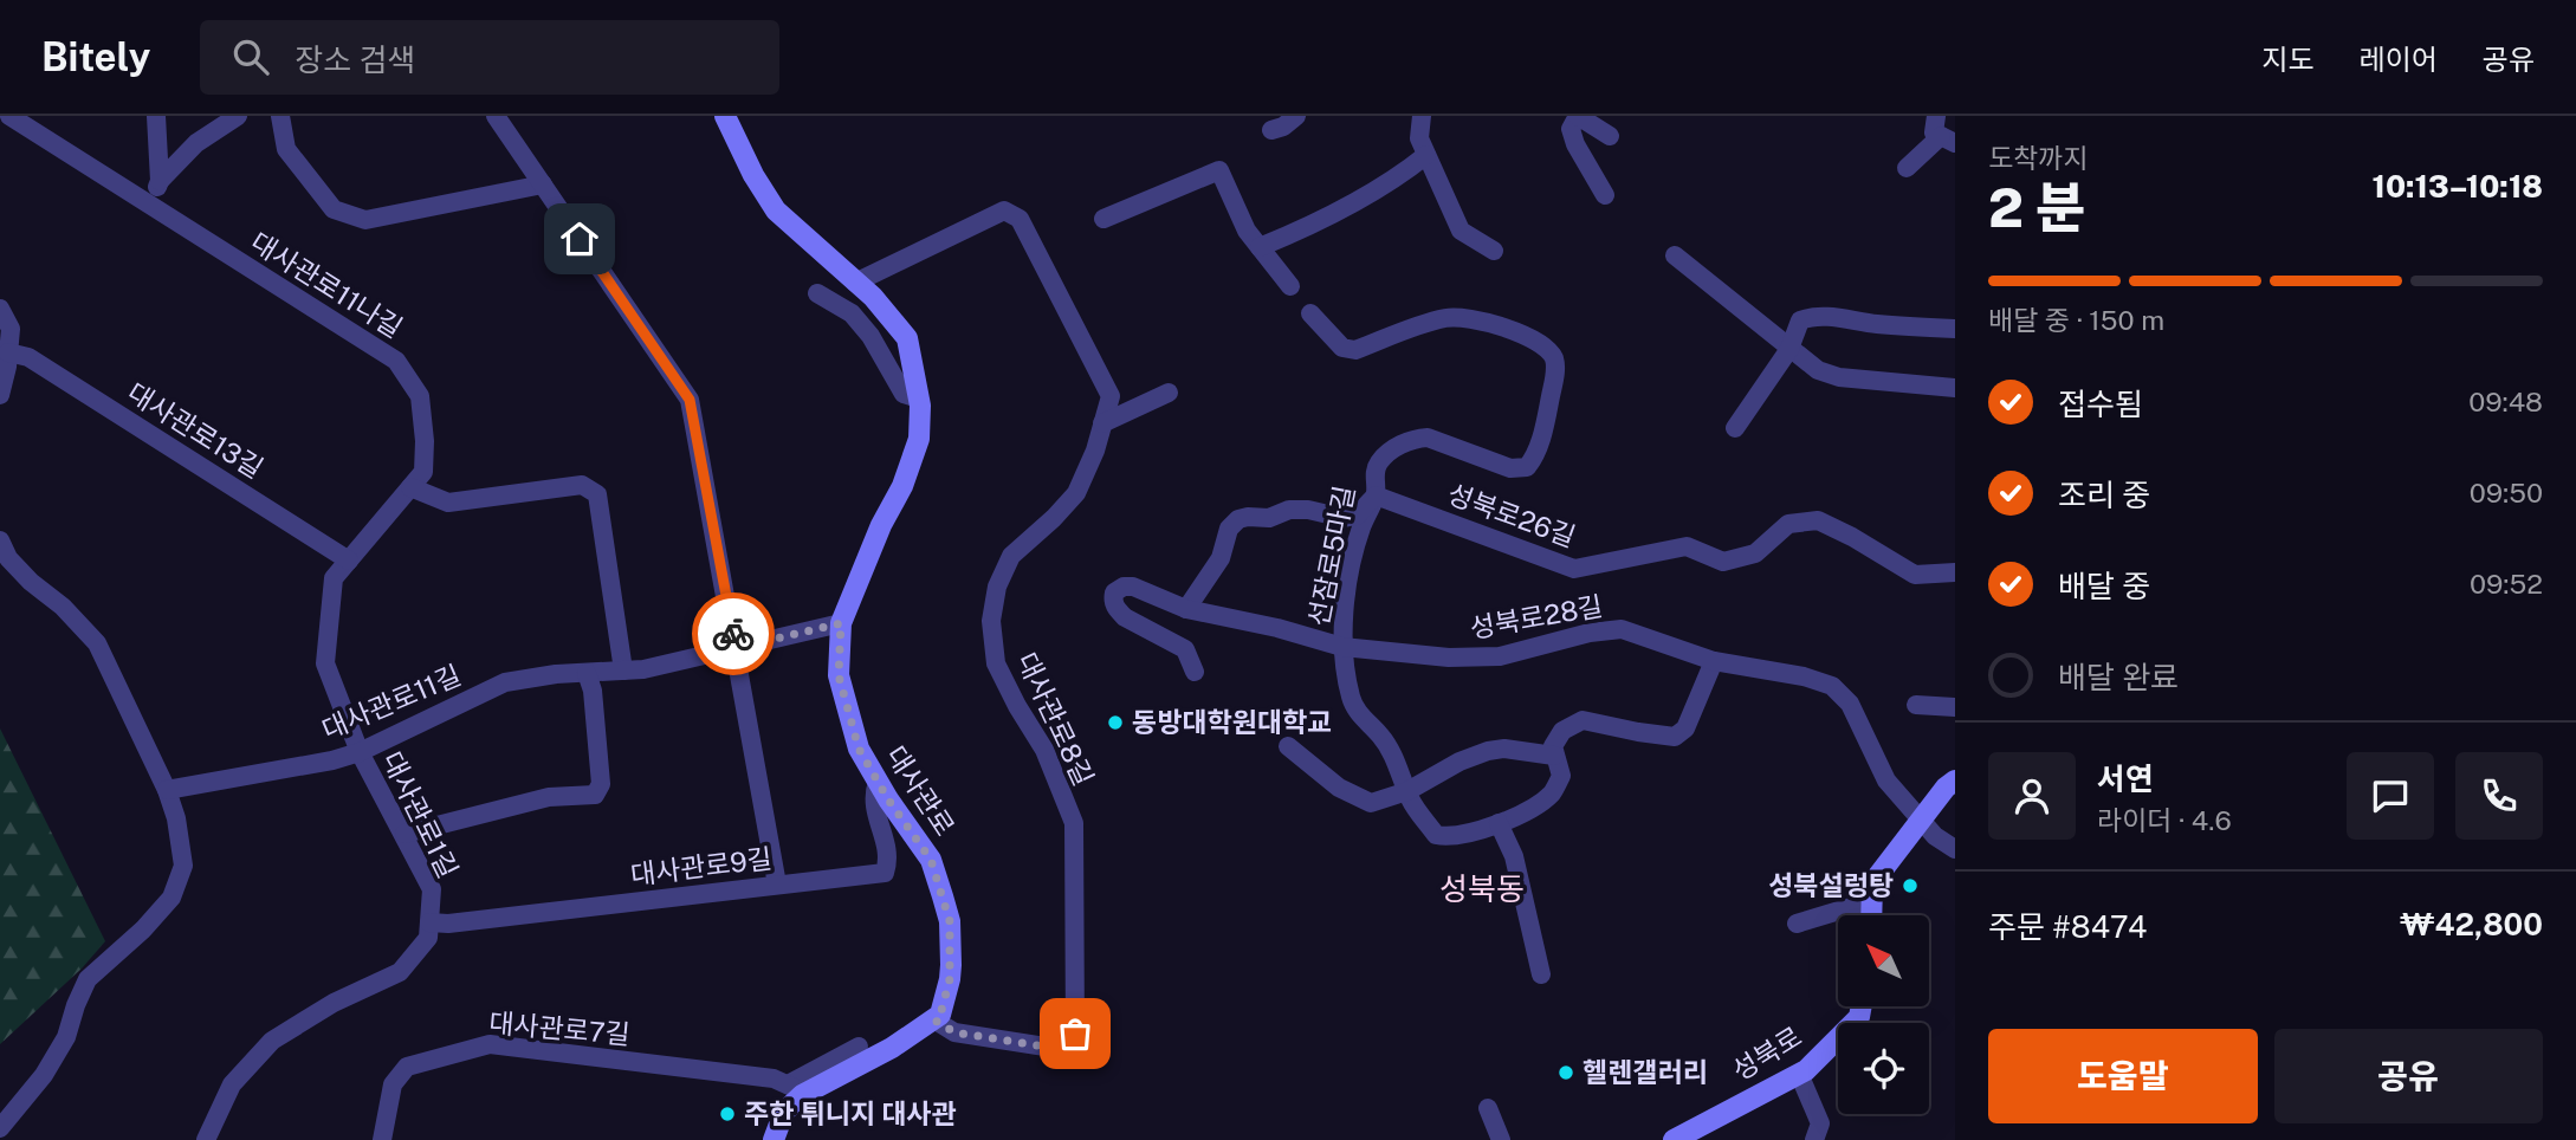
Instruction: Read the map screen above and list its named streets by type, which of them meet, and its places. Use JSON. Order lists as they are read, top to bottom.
{
  "streets": {
    "main road": ["대사관로", "성북로"],
    "street": [
      "대사관로11나길",
      "대사관로13길",
      "성북로26길",
      "선잠로5마길",
      "성북로28길",
      "대사관로11길",
      "대사관로8길",
      "대사관로1길",
      "대사관로9길",
      "대사관로7길"
    ]
  },
  "crossings": [
    ["대사관로11나길", "대사관로13길"],
    ["대사관로11나길", "대사관로11길"],
    ["대사관로11나길", "대사관로1길"],
    ["성북로26길", "선잠로5마길"],
    ["선잠로5마길", "성북로28길"],
    ["대사관로11길", "대사관로"],
    ["대사관로11길", "대사관로1길"],
    ["대사관로8길", "대사관로"],
    ["대사관로", "대사관로9길"],
    ["대사관로1길", "대사관로9길"]
  ],
  "districts": ["성북동"],
  "places": [
    "동방대학원대학교",
    "성북설렁탕",
    "헬렌갤러리",
    "주한 튀니지 대사관"
  ],
  "north": "top left",
  "page": {
    "header": "Bitely",
    "search": "장소 검색",
    "nav": ["지도", "레이어", "공유"],
    "heading": ["2 분", "도착까지", "10:13–10:18"],
    "panel": [
      "서연",
      "라이더 · 4.6",
      "주문 #8474",
      "₩42,800"
    ],
    "bar": "배달 중 · 150 m",
    "list": [
      ["접수됨", "09:48"],
      ["조리 중", "09:50"],
      ["배달 중", "09:52"],
      "배달 완료"
    ],
    "buttons": ["도움말", "공유"]
  }
}
